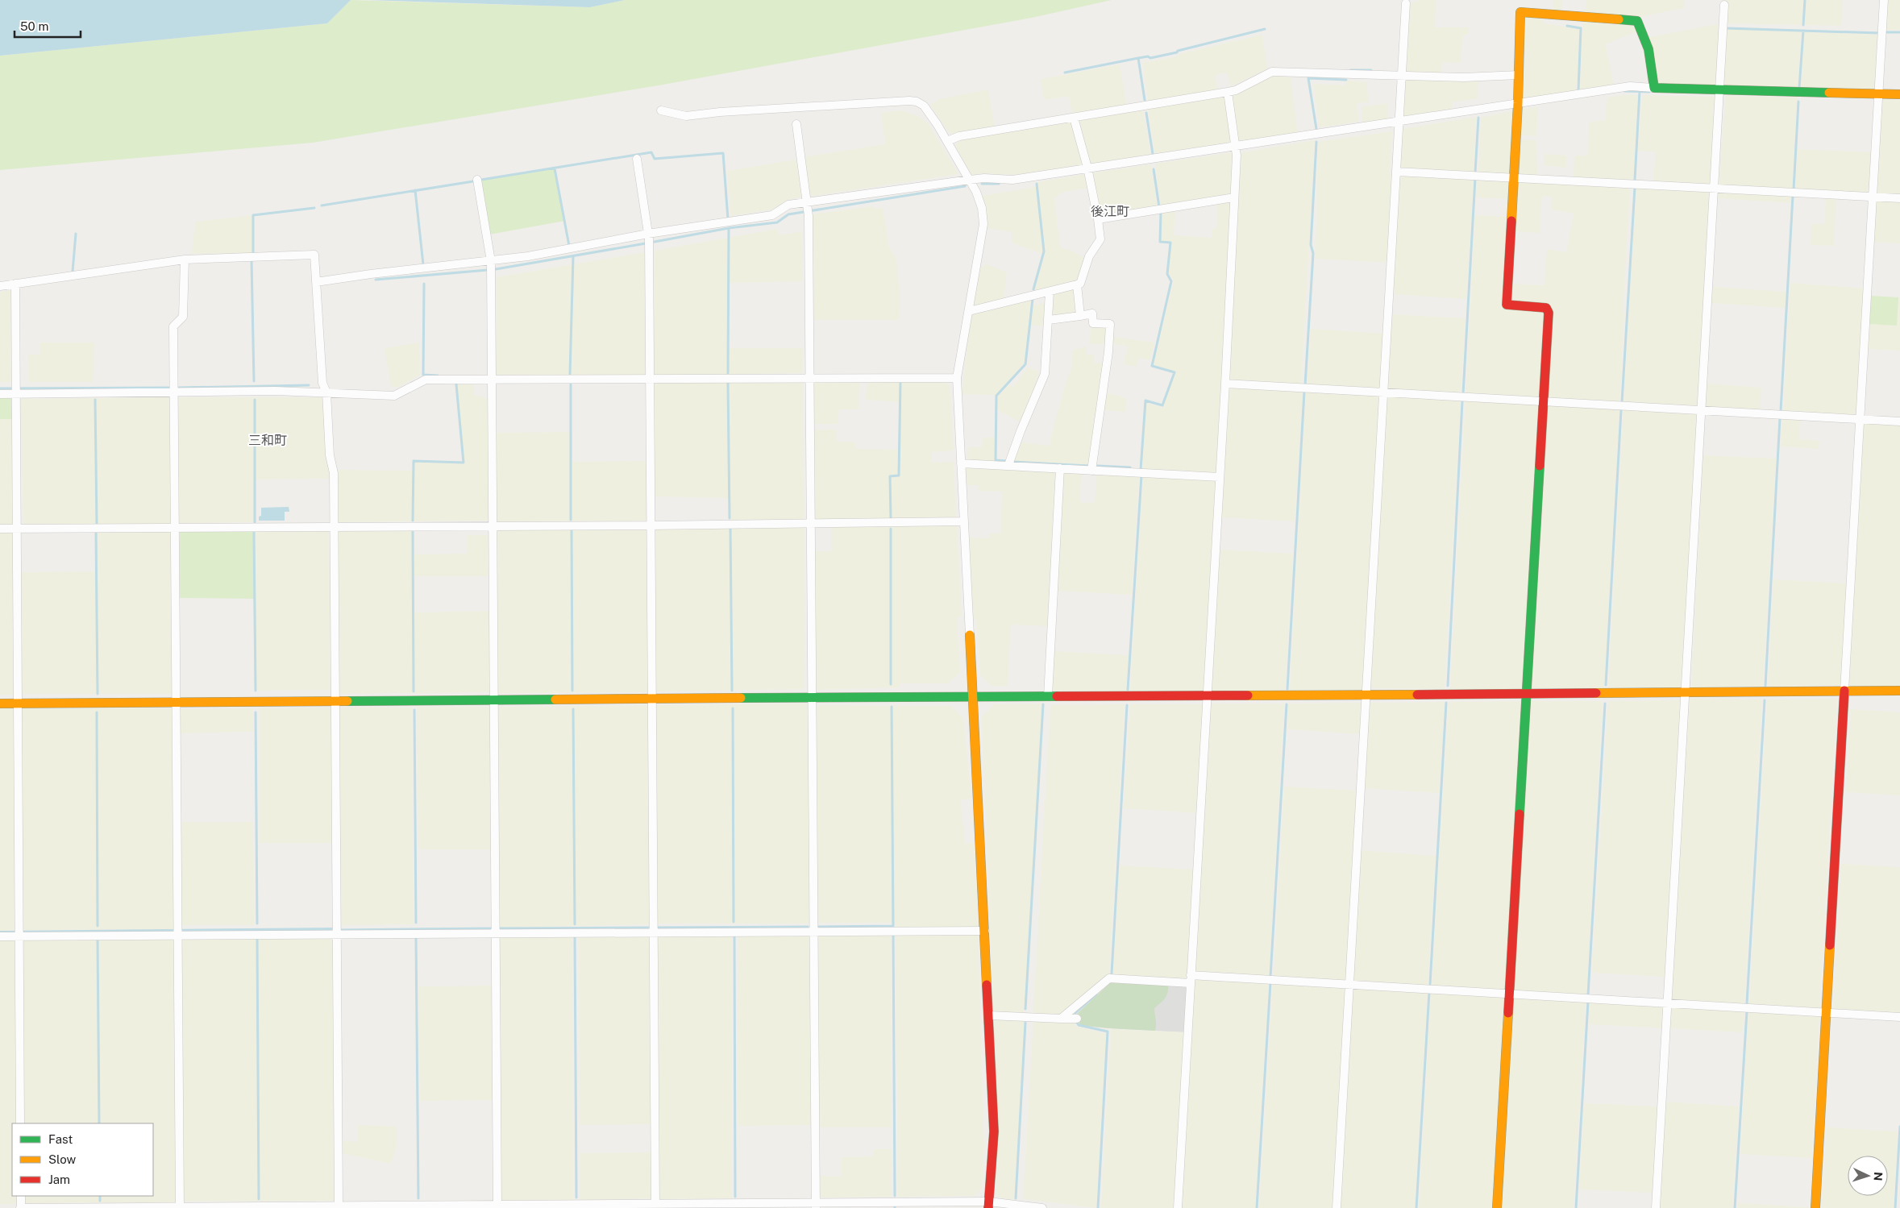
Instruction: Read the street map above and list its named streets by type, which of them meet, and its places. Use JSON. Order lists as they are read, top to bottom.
{
  "districts": ["後江町", "三和町"],
  "legend": ["Fast", "Slow", "Jam"],
  "scale_bar": "50 m",
  "north": "right"
}
